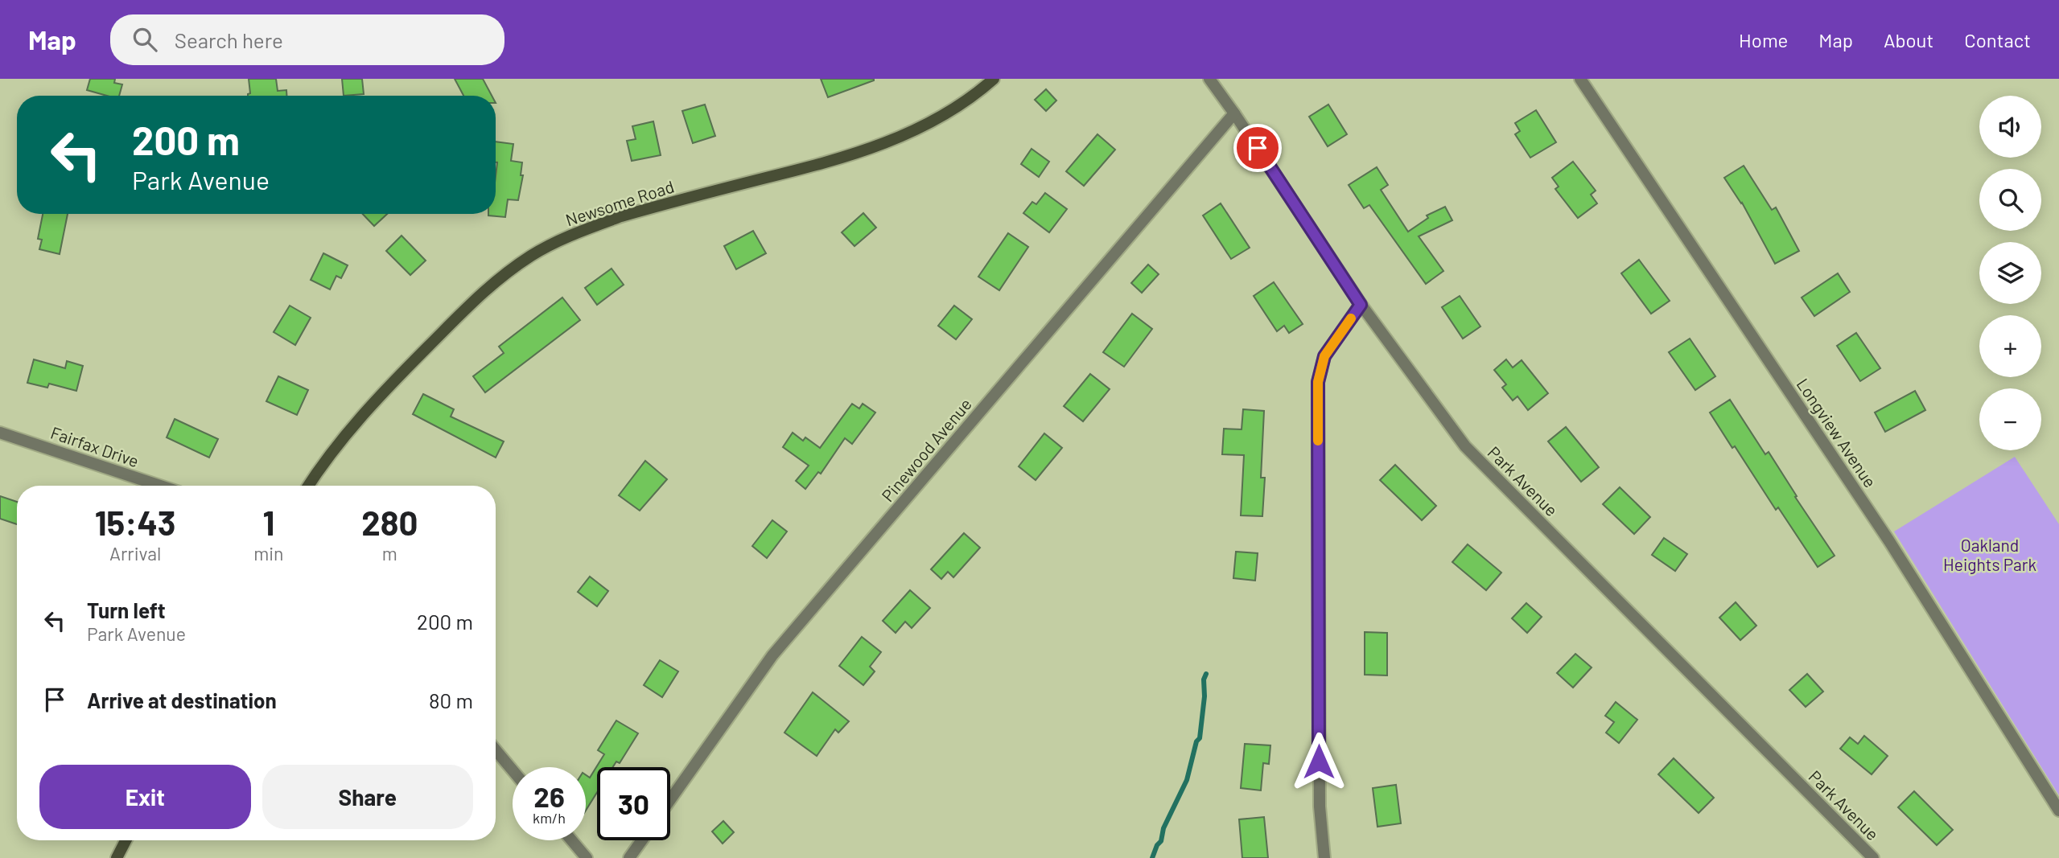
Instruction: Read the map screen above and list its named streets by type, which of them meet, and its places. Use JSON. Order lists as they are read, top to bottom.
{
  "streets": {
    "street": [
      "Newsome Road",
      "Longview Avenue",
      "Fairfax Drive",
      "Pinewood Avenue",
      "Park Avenue"
    ]
  },
  "crossings": [
    ["Pinewood Avenue", "Park Avenue"]
  ],
  "parks": ["Oakland Heights Park"],
  "page": {
    "header": "Map",
    "search": "Search here",
    "nav": [
      "Home",
      "Map",
      "About",
      "Contact"
    ],
    "map_buttons": ["+", "−"],
    "turn": ["200 m", "Park Avenue"],
    "eta": [
      "15:43",
      "Arrival",
      "1",
      "min",
      "280",
      "m"
    ],
    "list": [
      {
        "name": "Turn left",
        "note": "Park Avenue",
        "value": "200 m"
      },
      {
        "name": "Arrive at destination",
        "value": "80 m"
      }
    ],
    "buttons": ["Exit", "Share"],
    "speed": "26 km/h",
    "limit": "30"
  }
}
